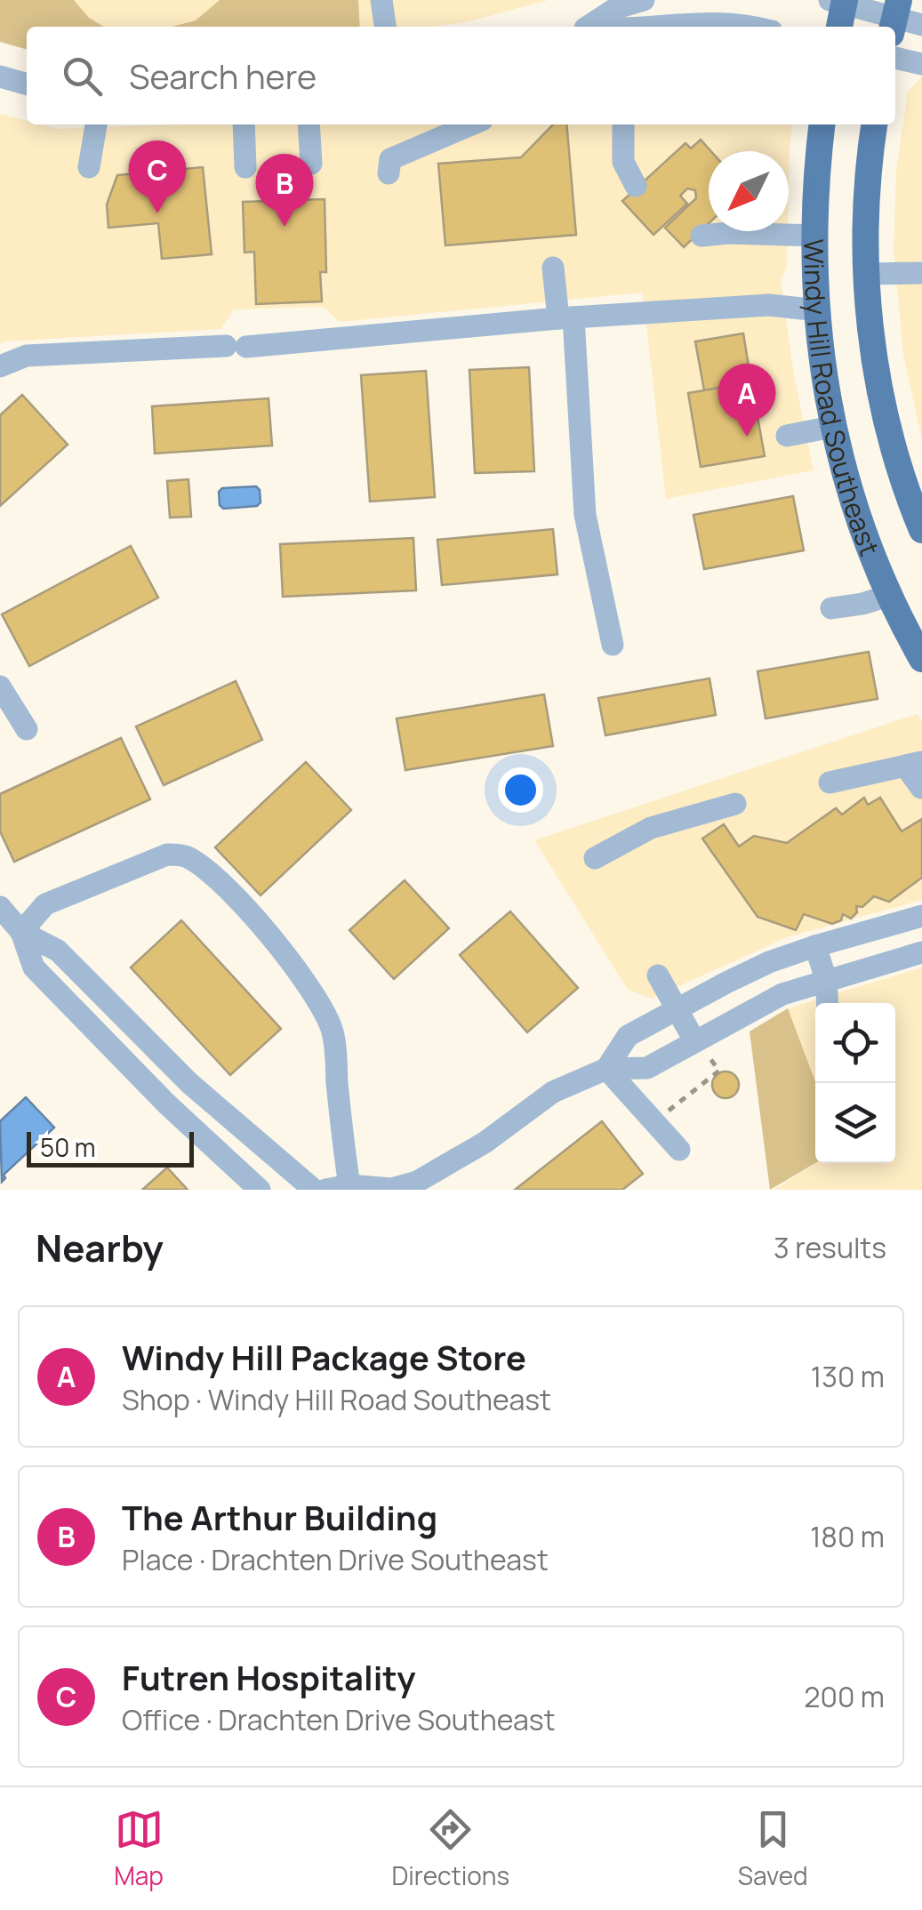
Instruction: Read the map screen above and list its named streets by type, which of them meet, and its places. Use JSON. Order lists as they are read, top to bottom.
{
  "streets": {
    "main road": ["Windy Hill Road Southeast"]
  },
  "scale_bar": "50 m",
  "north": "bottom left",
  "page": {
    "search": "Search here",
    "pins": ["C", "B", "A"],
    "scale": "50 m",
    "heading": ["Nearby", "3 results"],
    "list": [
      {
        "mark": "A",
        "name": "Windy Hill Package Store",
        "note": "Shop · Windy Hill Road Southeast",
        "value": "130 m"
      },
      {
        "mark": "B",
        "name": "The Arthur Building",
        "note": "Place · Drachten Drive Southeast",
        "value": "180 m"
      },
      {
        "mark": "C",
        "name": "Futren Hospitality",
        "note": "Office · Drachten Drive Southeast",
        "value": "200 m"
      }
    ],
    "nav": ["Map", "Directions", "Saved"]
  }
}
